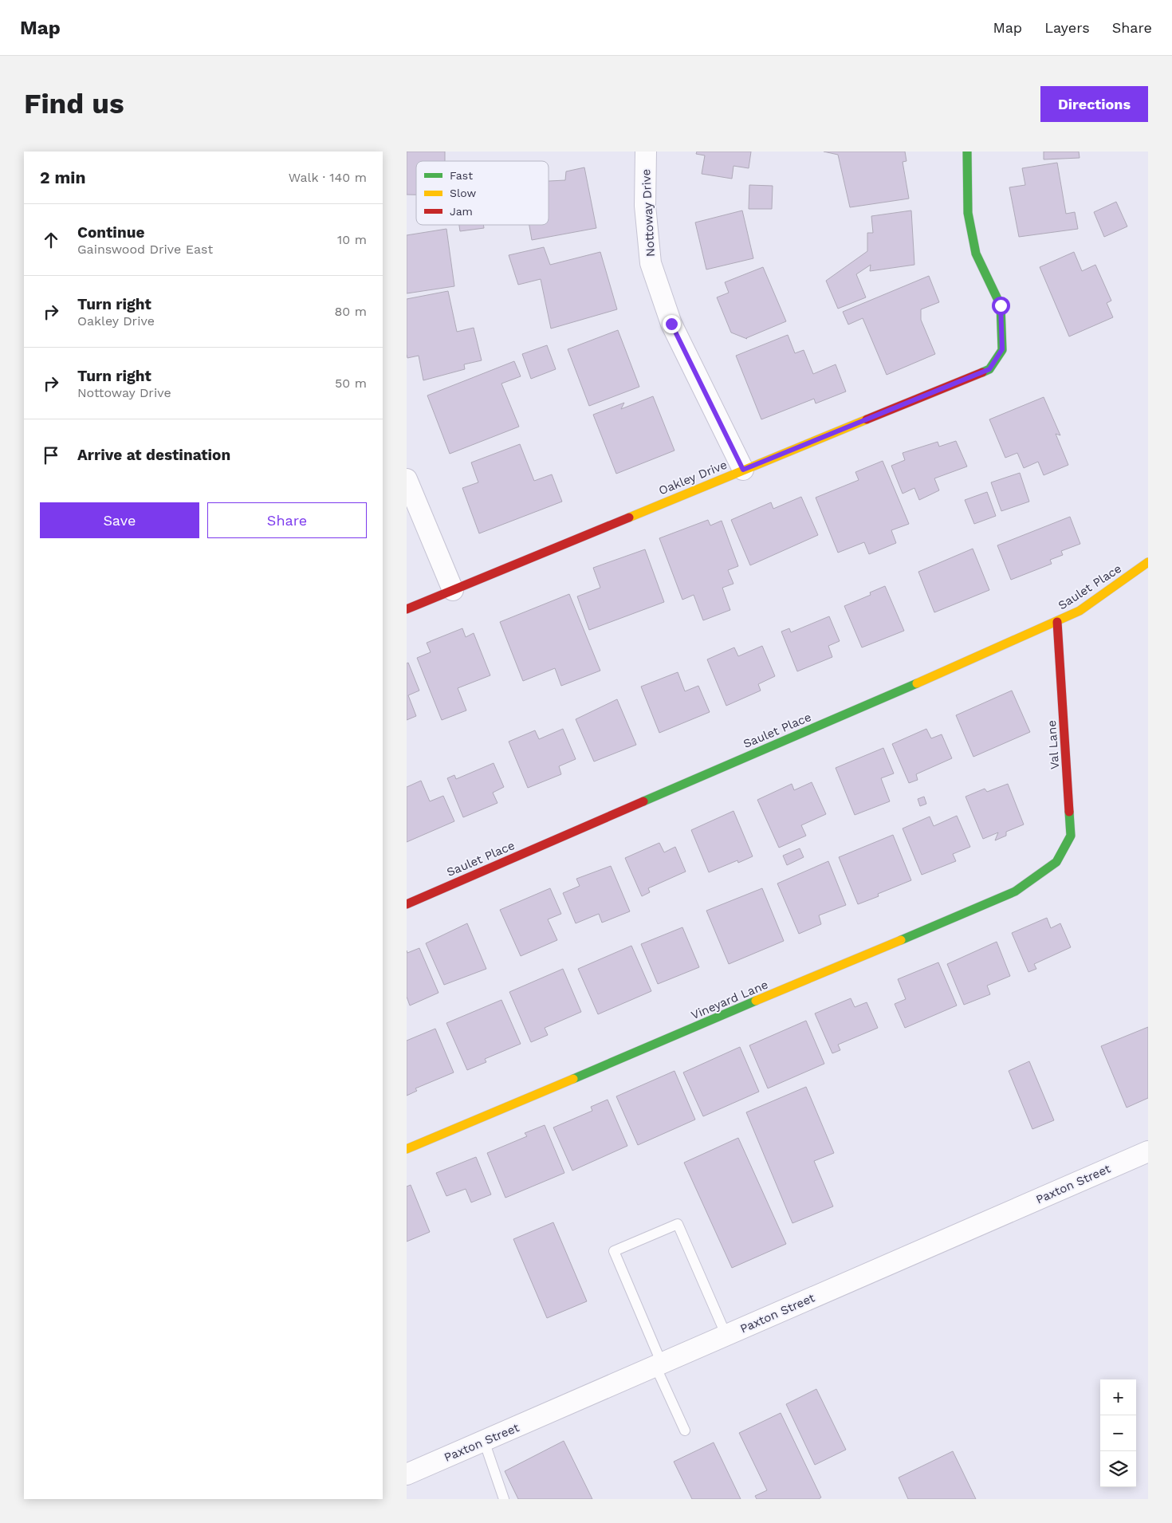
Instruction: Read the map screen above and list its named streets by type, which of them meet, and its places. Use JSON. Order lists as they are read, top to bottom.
{
  "streets": {
    "street": [
      "Nottoway Drive",
      "Oakley Drive",
      "Saulet Place",
      "Val Lane",
      "Vineyard Lane",
      "Paxton Street"
    ]
  },
  "crossings": [
    ["Nottoway Drive", "Oakley Drive"],
    ["Saulet Place", "Val Lane"],
    ["Val Lane", "Vineyard Lane"]
  ],
  "legend": ["Fast", "Slow", "Jam"],
  "page": {
    "header": "Map",
    "nav": ["Map", "Layers", "Share"],
    "buttons": [
      "Directions",
      ["Save", "Share"]
    ],
    "title": "Find us",
    "heading": ["2 min", "Walk · 140 m"],
    "list": [
      ["Continue", "Gainswood Drive East", "10 m"],
      ["Turn right", "Oakley Drive", "80 m"],
      ["Turn right", "Nottoway Drive", "50 m"],
      "Arrive at destination"
    ],
    "map_buttons": ["+", "−"]
  }
}
